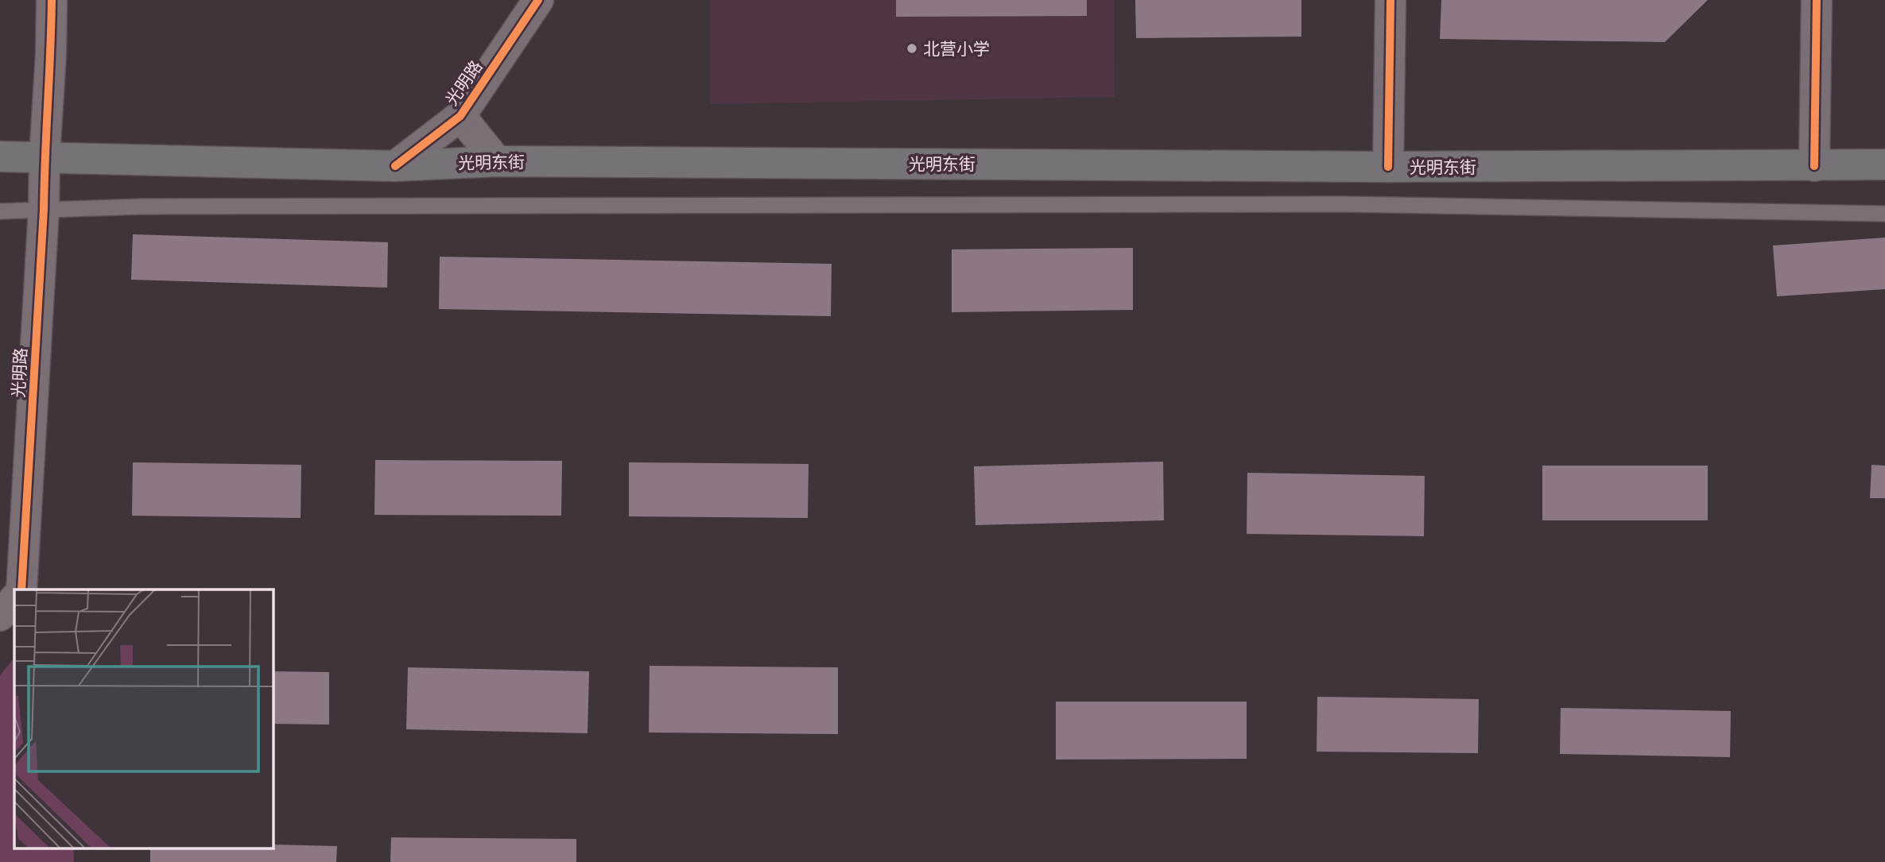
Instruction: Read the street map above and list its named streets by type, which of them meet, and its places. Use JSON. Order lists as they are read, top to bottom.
{
  "streets": {
    "main road": ["光明东街"],
    "street": ["光明路"]
  },
  "crossings": [
    ["光明路", "光明东街"]
  ],
  "places": ["北营小学"]
}
